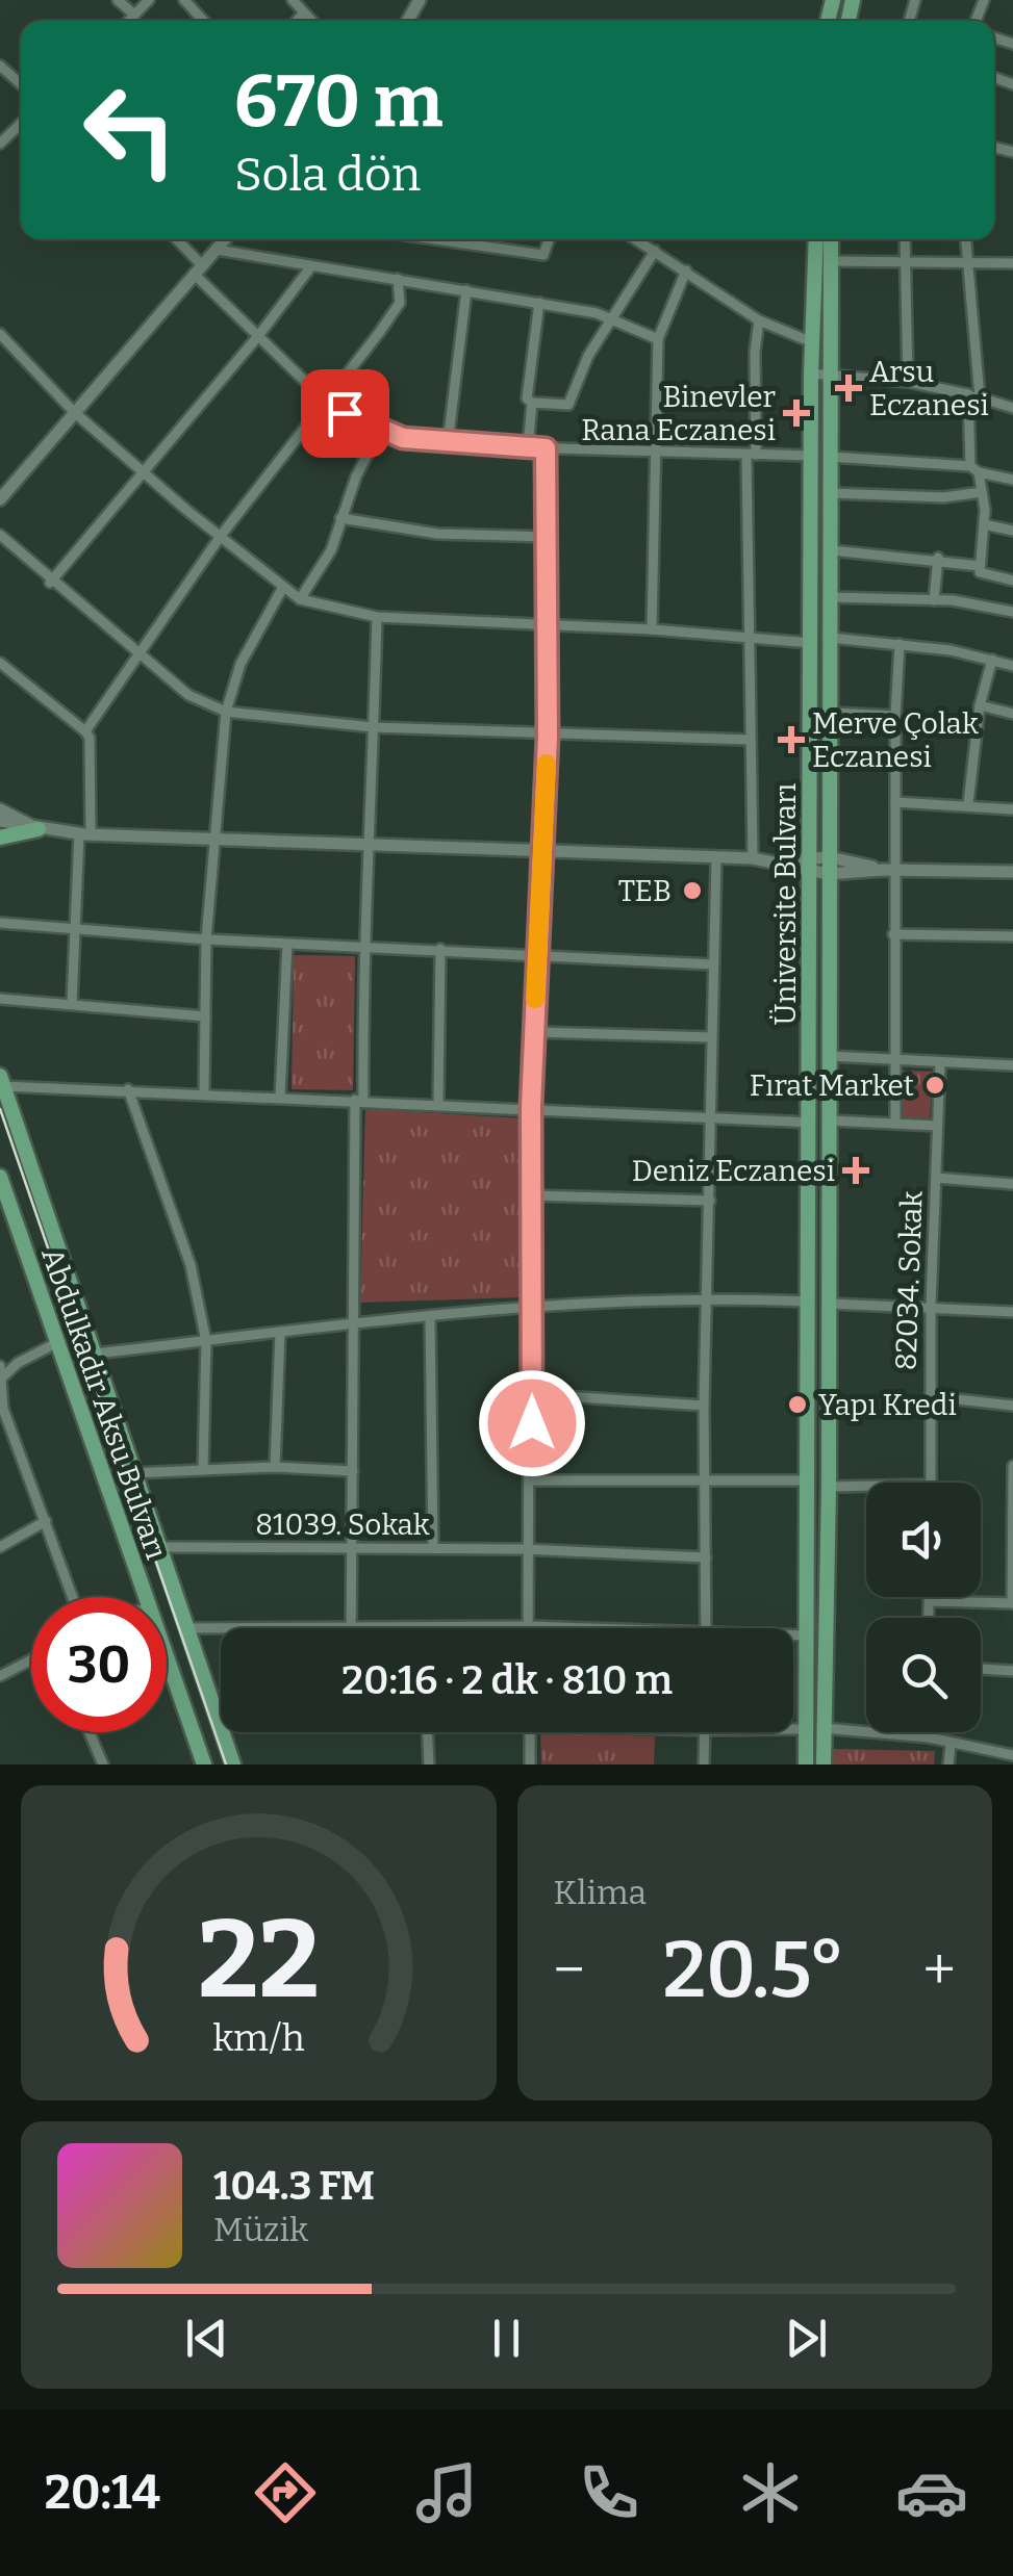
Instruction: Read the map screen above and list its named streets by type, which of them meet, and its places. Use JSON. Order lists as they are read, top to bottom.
{
  "streets": {
    "main road": ["Üniversite Bulvarı", "Abdulkadir Aksu Bulvarı"],
    "street": ["82034. Sokak", "81039. Sokak"]
  },
  "places": {
    "health": [
      "Arsu Eczanesi",
      "Binevler Rana Eczanesi",
      "Merve Çolak Eczanesi",
      "Deniz Eczanesi"
    ],
    "other": ["TEB", "Fırat Market", "Yapı Kredi"]
  },
  "page": {
    "turn": ["670 m", "Sola dön"],
    "limit": "30",
    "trip": "20:16 · 2 dk · 810 m",
    "tile": "Klima",
    "heat": ["−", "20.5°", "+"],
    "song": ["104.3 FM", "Müzik"],
    "tabs": "20:14",
    "gauge": ["22", "km/h"]
  }
}
